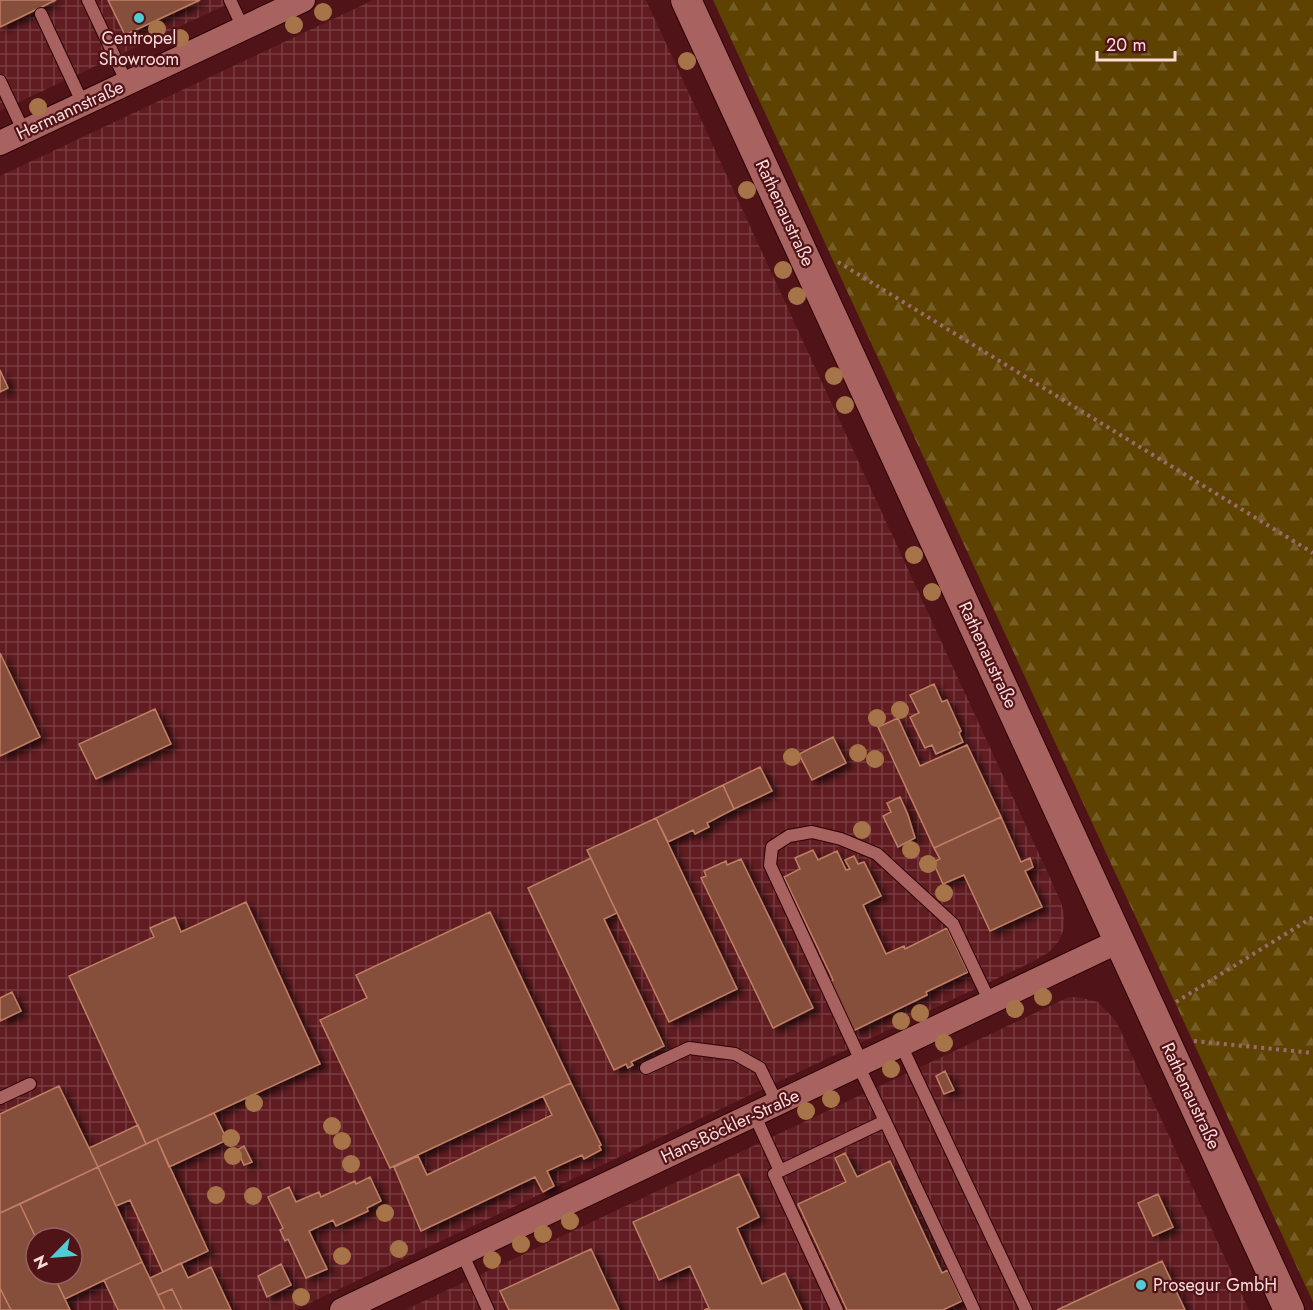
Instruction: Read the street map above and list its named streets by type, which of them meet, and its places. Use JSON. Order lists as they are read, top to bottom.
{
  "streets": {
    "street": ["Hermannstraße", "Rathenaustraße", "Hans-Böckler-Straße"]
  },
  "crossings": [
    ["Rathenaustraße", "Hans-Böckler-Straße"]
  ],
  "places": ["Centropel Showroom", "Prosegur GmbH"],
  "scale_bar": "20 m",
  "north": "bottom left"
}
